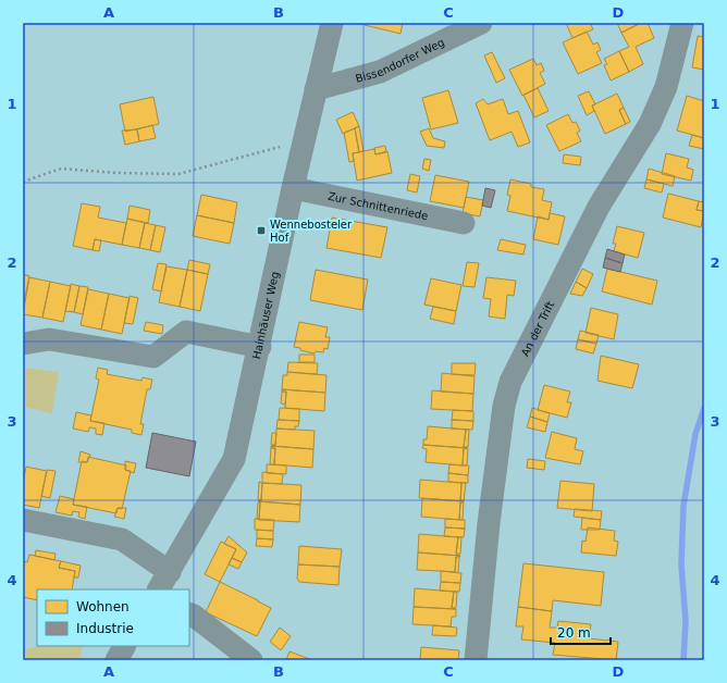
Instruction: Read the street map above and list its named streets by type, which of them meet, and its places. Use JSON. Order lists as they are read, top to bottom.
{
  "streets": {
    "street": [
      "Bissendorfer Weg",
      "Zur Schnittenriede",
      "Hainhäuser Weg",
      "An der Trift"
    ]
  },
  "crossings": [
    ["Bissendorfer Weg", "Hainhäuser Weg"],
    ["Zur Schnittenriede", "Hainhäuser Weg"]
  ],
  "places": {
    "transit": ["Wennebosteler Hof"]
  },
  "legend": ["Wohnen", "Industrie"],
  "scale_bar": "20 m",
  "grid": {
    "columns": [
      "A",
      "B",
      "C",
      "D"
    ],
    "rows": [
      "1",
      "2",
      "3",
      "4"
    ]
  }
}
